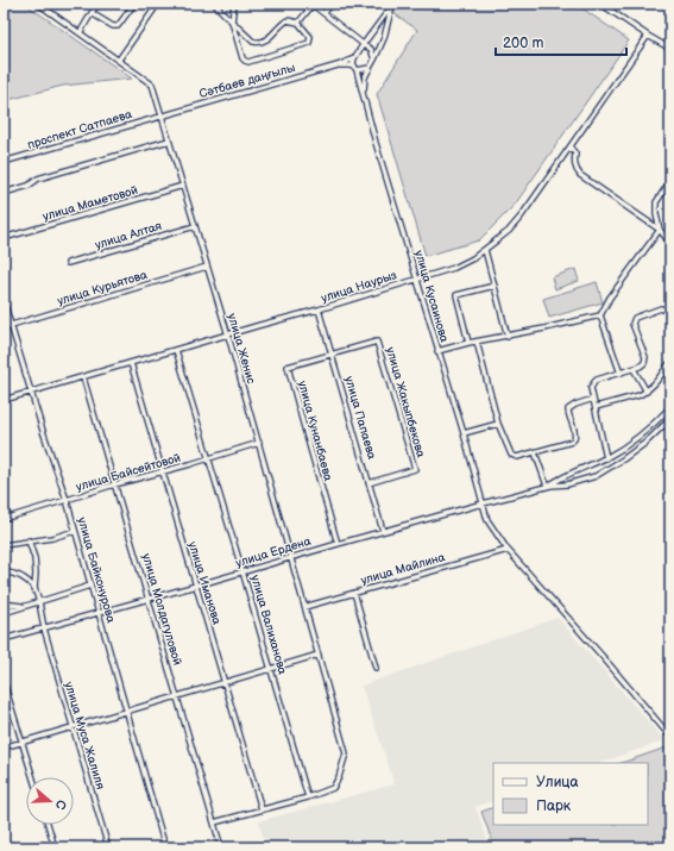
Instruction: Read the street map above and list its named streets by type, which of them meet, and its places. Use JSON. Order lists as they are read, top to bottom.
{
  "streets": {
    "street": [
      "Сәтбаев даңғылы",
      "проспект Сатпаева",
      "улица Маметовой",
      "улица Алтая",
      "улица Наурыз",
      "улица Курьятова",
      "улица Кусаинова",
      "улица Женис",
      "улица Жакыпбекова",
      "улица Папаева",
      "улица Кунанбаева",
      "улица Байсейтовой",
      "улица Ердена",
      "улица Майлина",
      "улица Байконурова",
      "улица Иманова",
      "улица Молдагуловой",
      "улица Валиханова",
      "улица Муса Жалиля"
    ]
  },
  "crossings": [
    ["Сәтбаев даңғылы", "проспект Сатпаева"],
    ["Сәтбаев даңғылы", "улица Женис"],
    ["проспект Сатпаева", "улица Женис"],
    ["улица Маметовой", "улица Женис"],
    ["улица Алтая", "улица Женис"],
    ["улица Наурыз", "улица Кусаинова"],
    ["улица Наурыз", "улица Женис"],
    ["улица Наурыз", "улица Папаева"],
    ["улица Наурыз", "улица Байконурова"],
    ["улица Наурыз", "улица Иманова"],
    ["улица Наурыз", "улица Молдагуловой"],
    ["улица Наурыз", "улица Валиханова"],
    ["улица Курьятова", "улица Женис"],
    ["улица Курьятова", "улица Байконурова"],
    ["улица Кусаинова", "улица Ердена"],
    ["улица Кусаинова", "улица Майлина"],
    ["улица Женис", "улица Байсейтовой"],
    ["улица Женис", "улица Ердена"],
    ["улица Женис", "улица Майлина"],
    ["улица Женис", "улица Валиханова"],
    ["улица Жакыпбекова", "улица Папаева"],
    ["улица Жакыпбекова", "улица Кунанбаева"],
    ["улица Папаева", "улица Кунанбаева"],
    ["улица Папаева", "улица Ердена"],
    ["улица Кунанбаева", "улица Ердена"],
    ["улица Байсейтовой", "улица Байконурова"],
    ["улица Байсейтовой", "улица Иманова"],
    ["улица Байсейтовой", "улица Молдагуловой"],
    ["улица Байсейтовой", "улица Валиханова"],
    ["улица Ердена", "улица Байконурова"],
    ["улица Ердена", "улица Иманова"],
    ["улица Ердена", "улица Молдагуловой"],
    ["улица Ердена", "улица Валиханова"],
    ["улица Ердена", "улица Муса Жалиля"]
  ],
  "legend": ["Улица", "Парк"],
  "scale_bar": "200 m",
  "north": "right"
}
